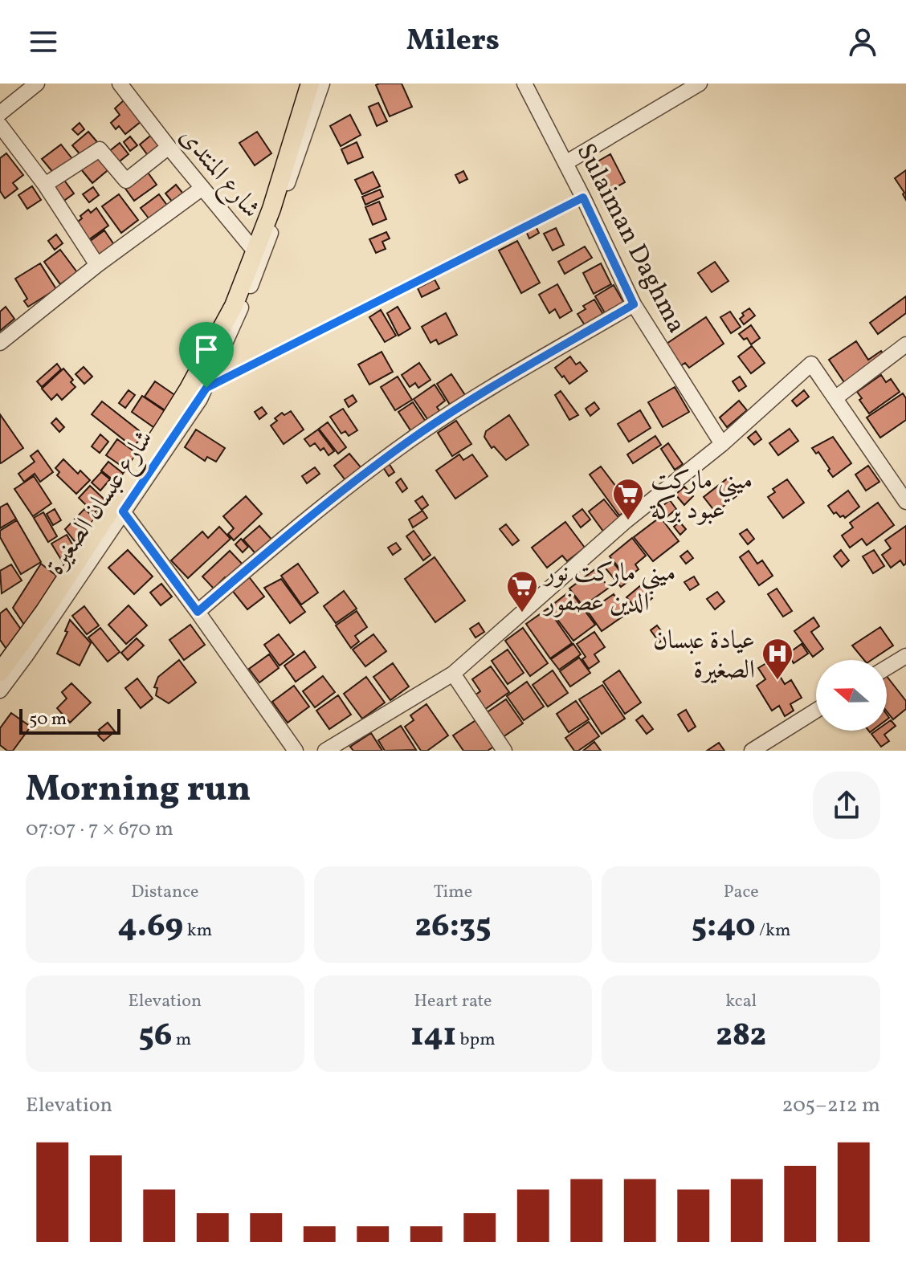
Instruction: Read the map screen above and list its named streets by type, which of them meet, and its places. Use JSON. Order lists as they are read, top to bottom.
{
  "streets": {
    "main road": ["شارع عبسان الصغيرة"],
    "street": ["شارع المنتدى", "Sulaiman Daghma"]
  },
  "crossings": [
    ["شارع المنتدى", "شارع عبسان الصغيرة"]
  ],
  "places": {
    "supermarket": ["ميني ماركت عبود بركة", "ميني ماركت نور الدين عصفور"],
    "hospital": ["عيادة عبسان الصغيرة"]
  },
  "scale_bar": "50 m",
  "north": "left",
  "page": {
    "header": "Milers",
    "scale": "50 m",
    "heading": ["Morning run", "07:07 · 7 × 670 m"],
    "stats": [
      ["Distance", "4.69 km"],
      ["Time", "26:35"],
      ["Pace", "5:40 /km"],
      ["Elevation", "56 m"],
      ["Heart rate", "141 bpm"],
      ["kcal", "282"]
    ],
    "chart": ["Elevation", "205–212 m"]
  }
}
